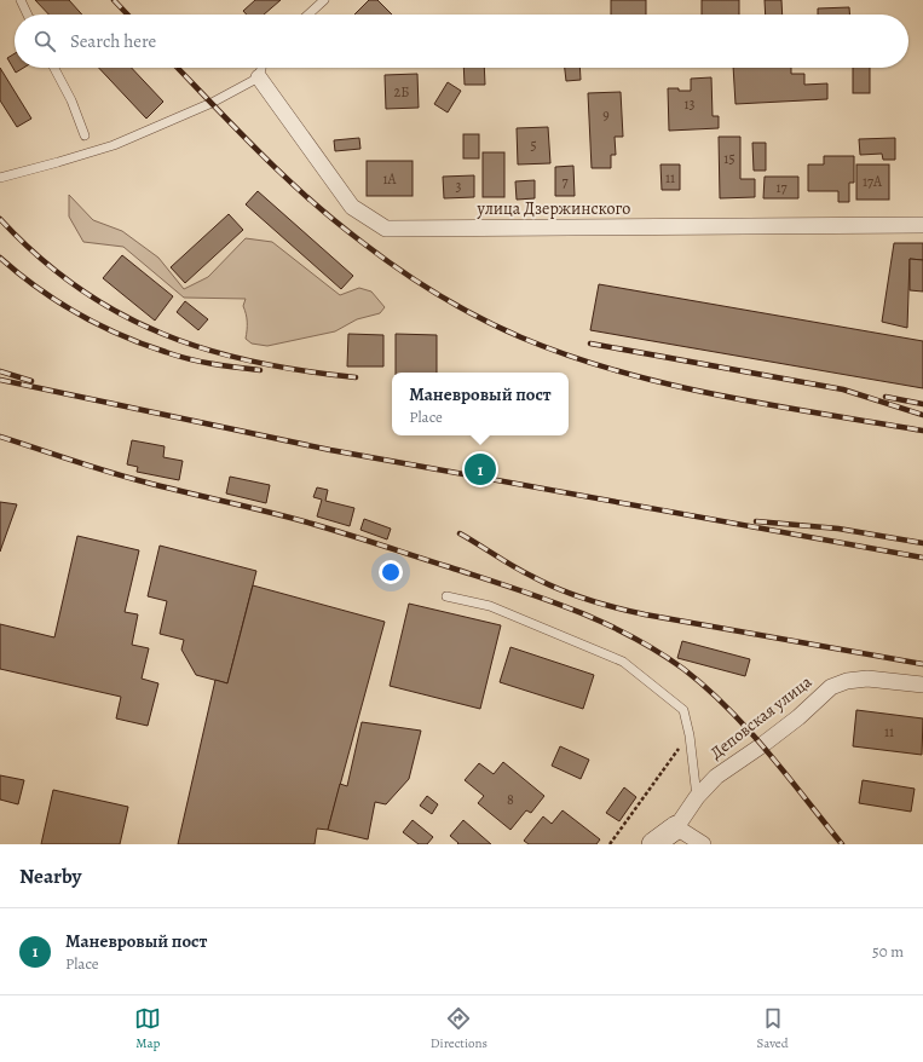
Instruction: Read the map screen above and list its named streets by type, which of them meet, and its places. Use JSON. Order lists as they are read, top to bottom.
{
  "streets": {
    "street": ["улица Дзержинского", "Деповская улица"]
  },
  "house_numbers": [
    "2Б",
    "13",
    "9",
    "5",
    "15",
    "11",
    "1А",
    "7",
    "17А",
    "3",
    "17",
    "11",
    "8"
  ],
  "page": {
    "search": "Search here",
    "popup": ["Маневровый пост", "Place"],
    "pins": "1",
    "heading": "Nearby",
    "list": [
      {
        "mark": "1",
        "name": "Маневровый пост",
        "note": "Place",
        "value": "50 m"
      }
    ],
    "nav": ["Map", "Directions", "Saved"]
  }
}
